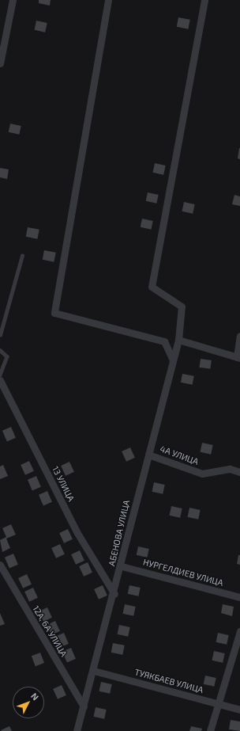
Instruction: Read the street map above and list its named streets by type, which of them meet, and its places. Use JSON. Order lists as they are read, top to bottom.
{
  "streets": {
    "street": [
      "4А УЛИЦА",
      "13 УЛИЦА",
      "АБЕНОВА УЛИЦА",
      "НУРГЕЛДИЕВ УЛИЦА",
      "12А, 6А УЛИЦА",
      "ТУЯКБАЕВ УЛИЦА"
    ]
  },
  "crossings": [
    ["4А УЛИЦА", "АБЕНОВА УЛИЦА"],
    ["13 УЛИЦА", "АБЕНОВА УЛИЦА"],
    ["АБЕНОВА УЛИЦА", "НУРГЕЛДИЕВ УЛИЦА"],
    ["АБЕНОВА УЛИЦА", "12А, 6А УЛИЦА"],
    ["АБЕНОВА УЛИЦА", "ТУЯКБАЕВ УЛИЦА"]
  ],
  "north": "top right"
}
